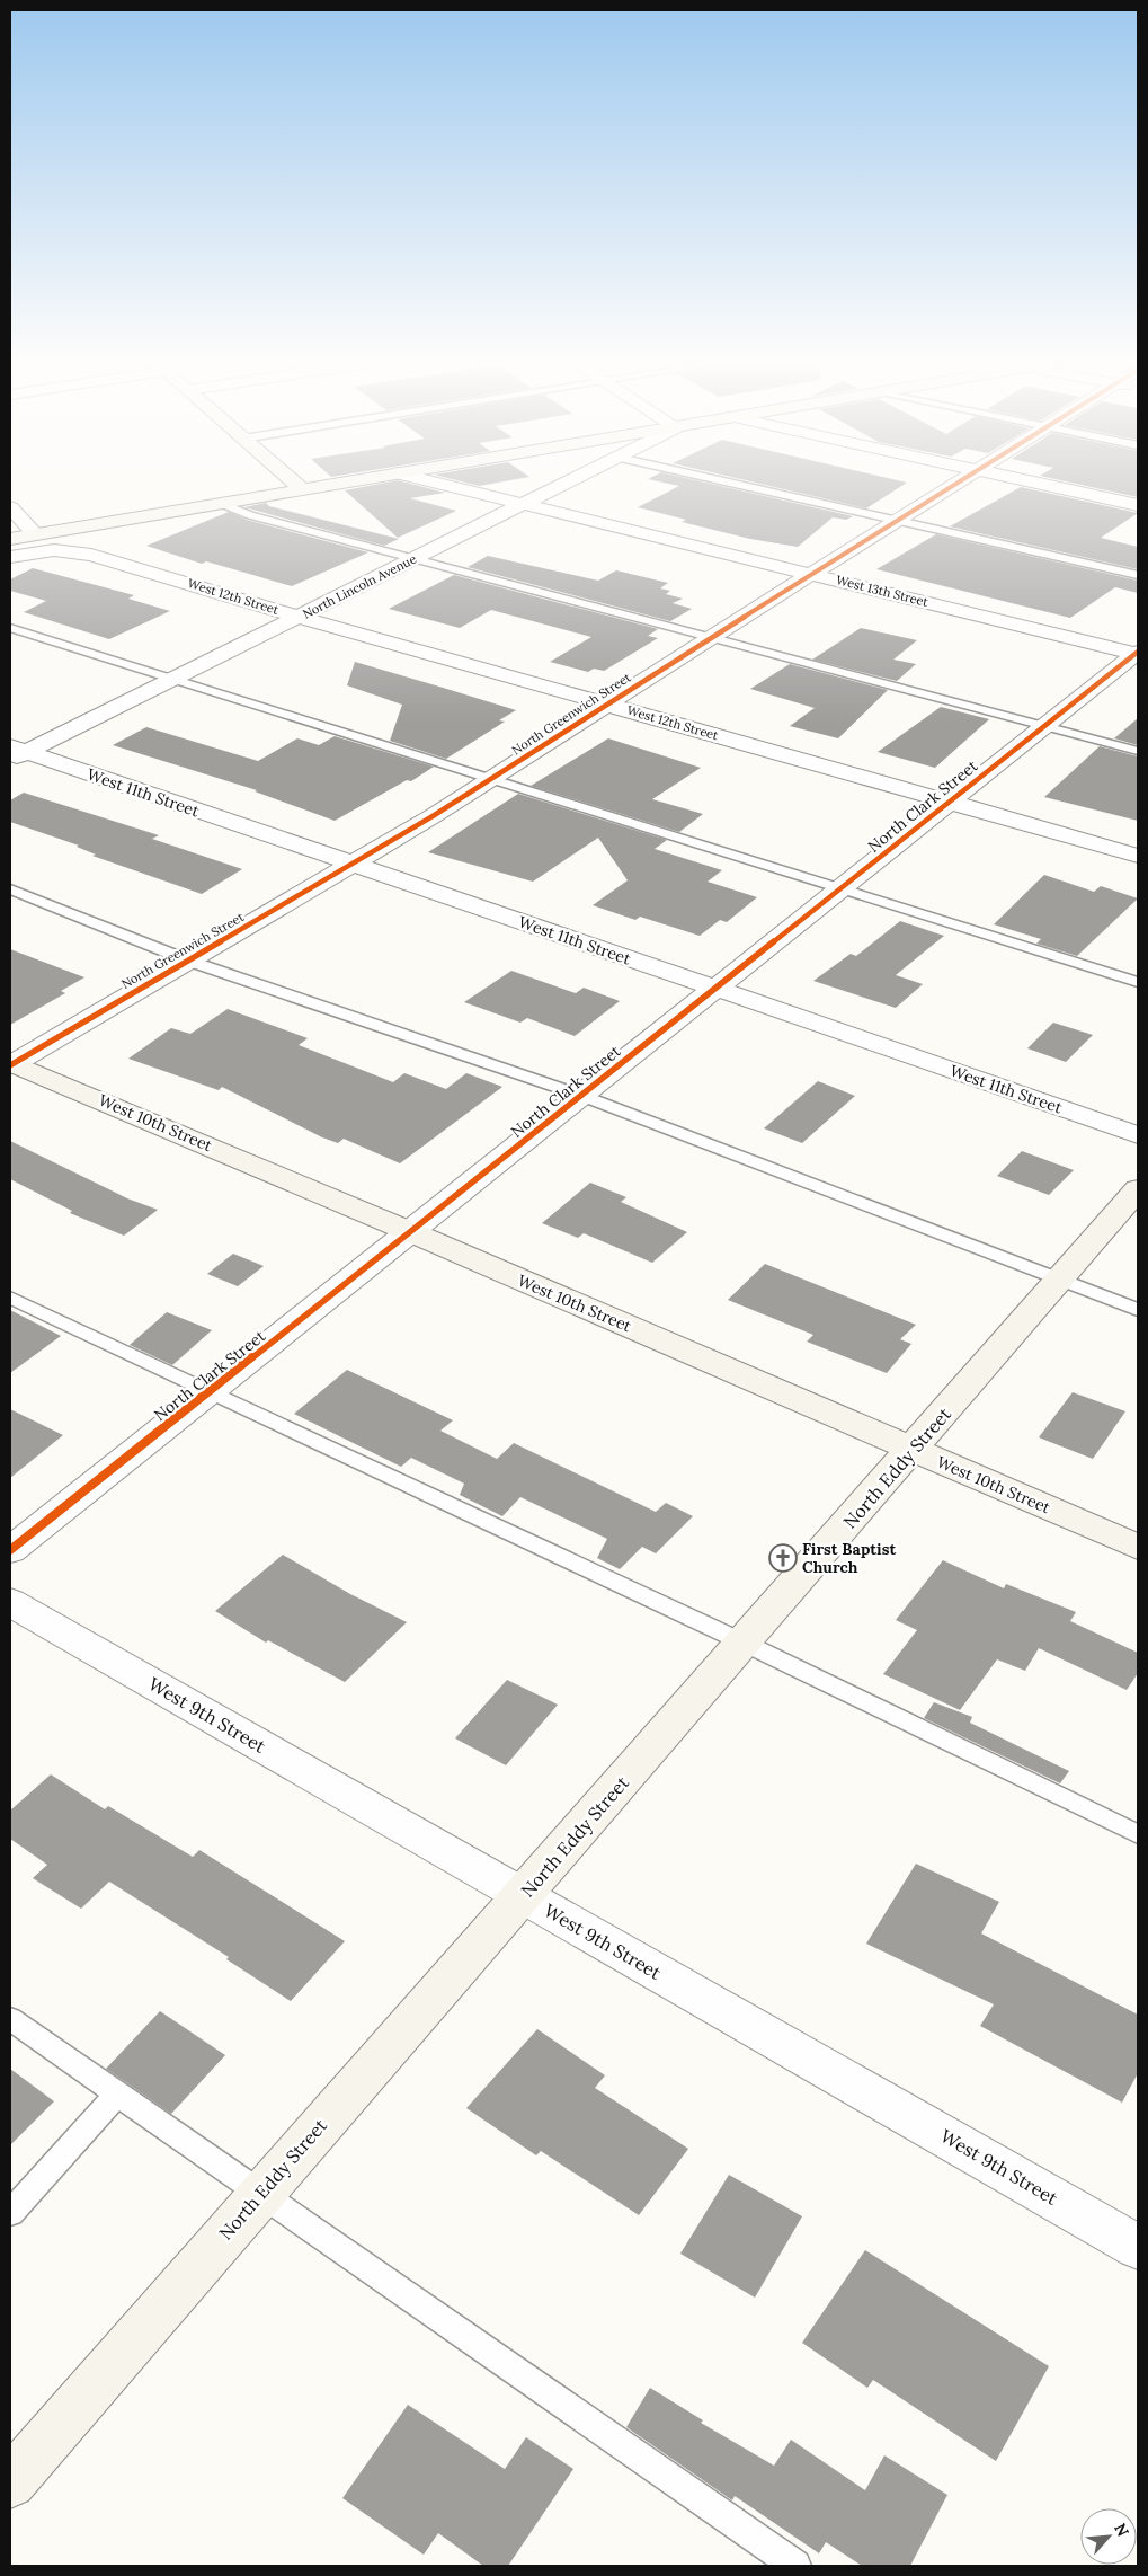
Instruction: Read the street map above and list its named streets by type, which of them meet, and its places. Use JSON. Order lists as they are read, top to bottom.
{
  "streets": {
    "main road": ["West 10th Street", "North Eddy Street"],
    "street": [
      "North Lincoln Avenue",
      "West 13th Street",
      "West 12th Street",
      "North Greenwich Street",
      "West 11th Street",
      "North Clark Street",
      "West 9th Street"
    ]
  },
  "crossings": [
    ["North Lincoln Avenue", "West 13th Street"],
    ["North Lincoln Avenue", "West 12th Street"],
    ["North Lincoln Avenue", "West 11th Street"],
    ["West 13th Street", "North Greenwich Street"],
    ["West 13th Street", "North Clark Street"],
    ["West 12th Street", "North Greenwich Street"],
    ["West 12th Street", "North Clark Street"],
    ["North Greenwich Street", "West 11th Street"],
    ["North Greenwich Street", "West 10th Street"],
    ["West 11th Street", "North Clark Street"],
    ["North Clark Street", "West 10th Street"],
    ["West 10th Street", "North Eddy Street"],
    ["North Eddy Street", "West 9th Street"]
  ],
  "places": {
    "church": ["First Baptist Church"]
  },
  "north": "top right"
}
